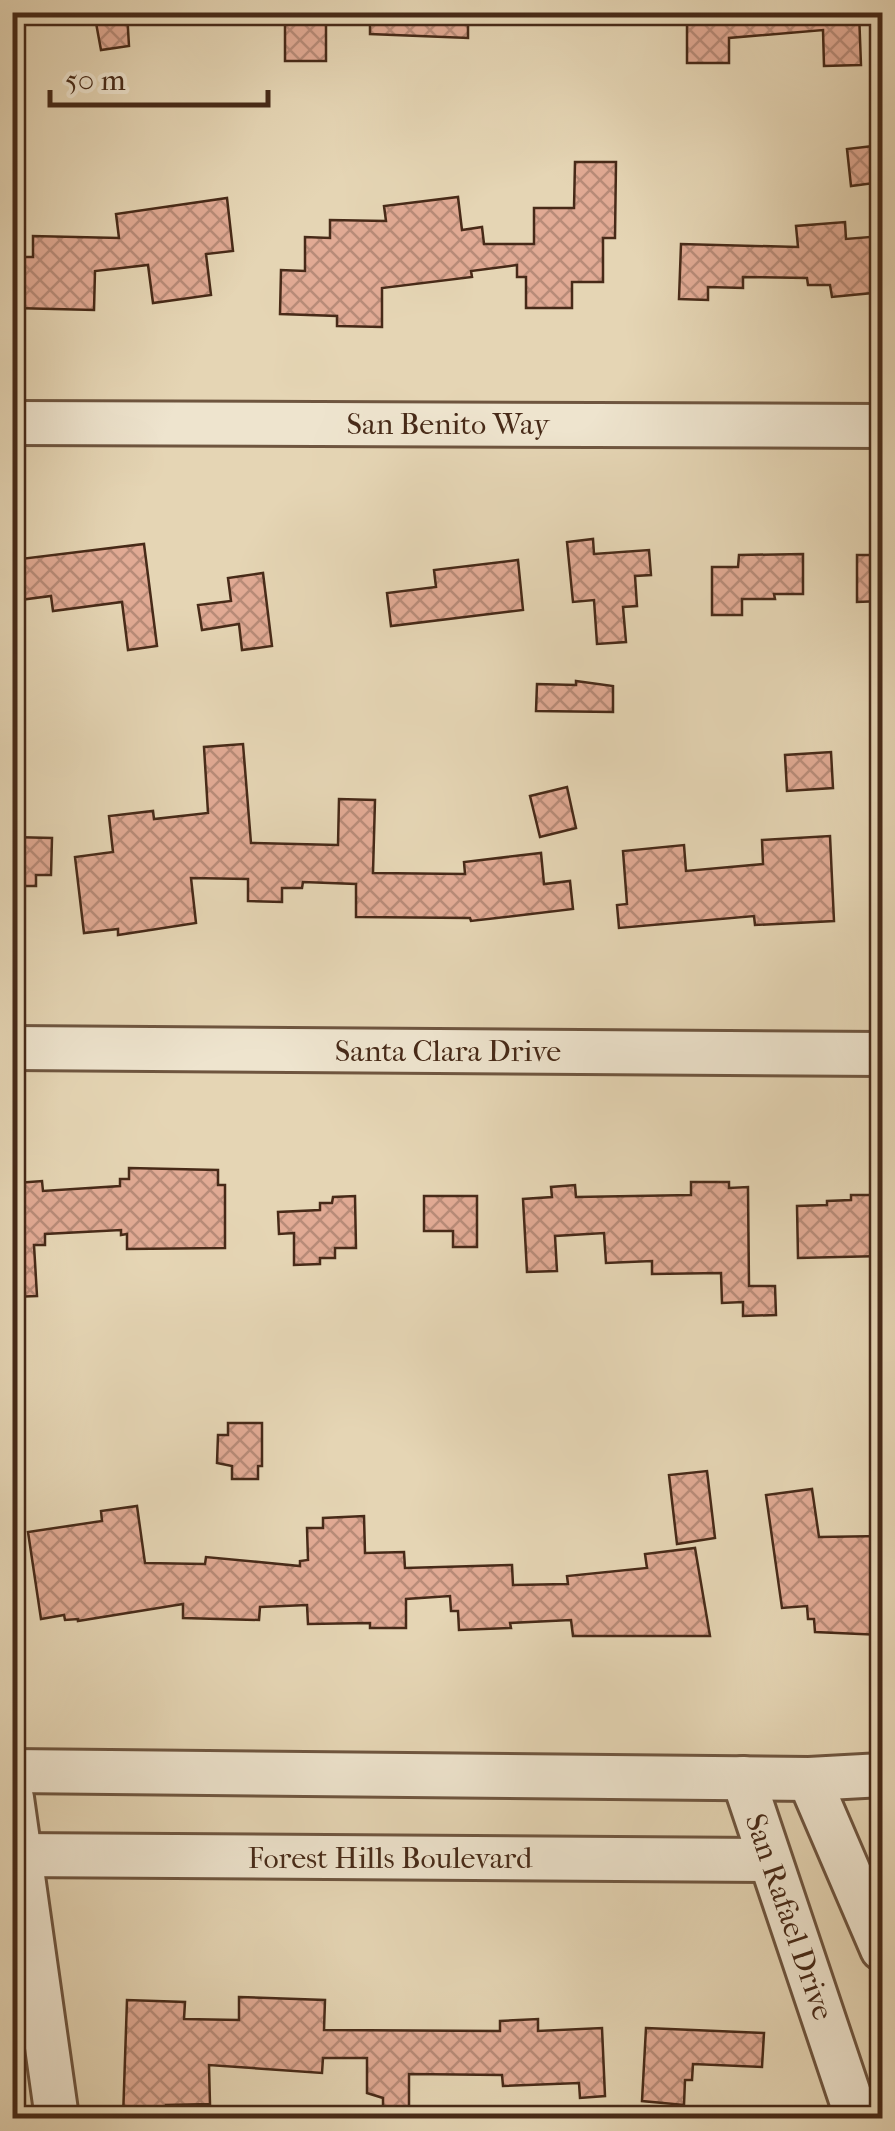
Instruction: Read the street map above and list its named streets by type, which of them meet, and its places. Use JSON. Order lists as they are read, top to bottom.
{
  "streets": {
    "street": [
      "San Benito Way",
      "Santa Clara Drive",
      "Forest Hills Boulevard",
      "San Rafael Drive"
    ]
  },
  "crossings": [
    ["Forest Hills Boulevard", "San Rafael Drive"]
  ],
  "scale_bar": "50 m"
}
